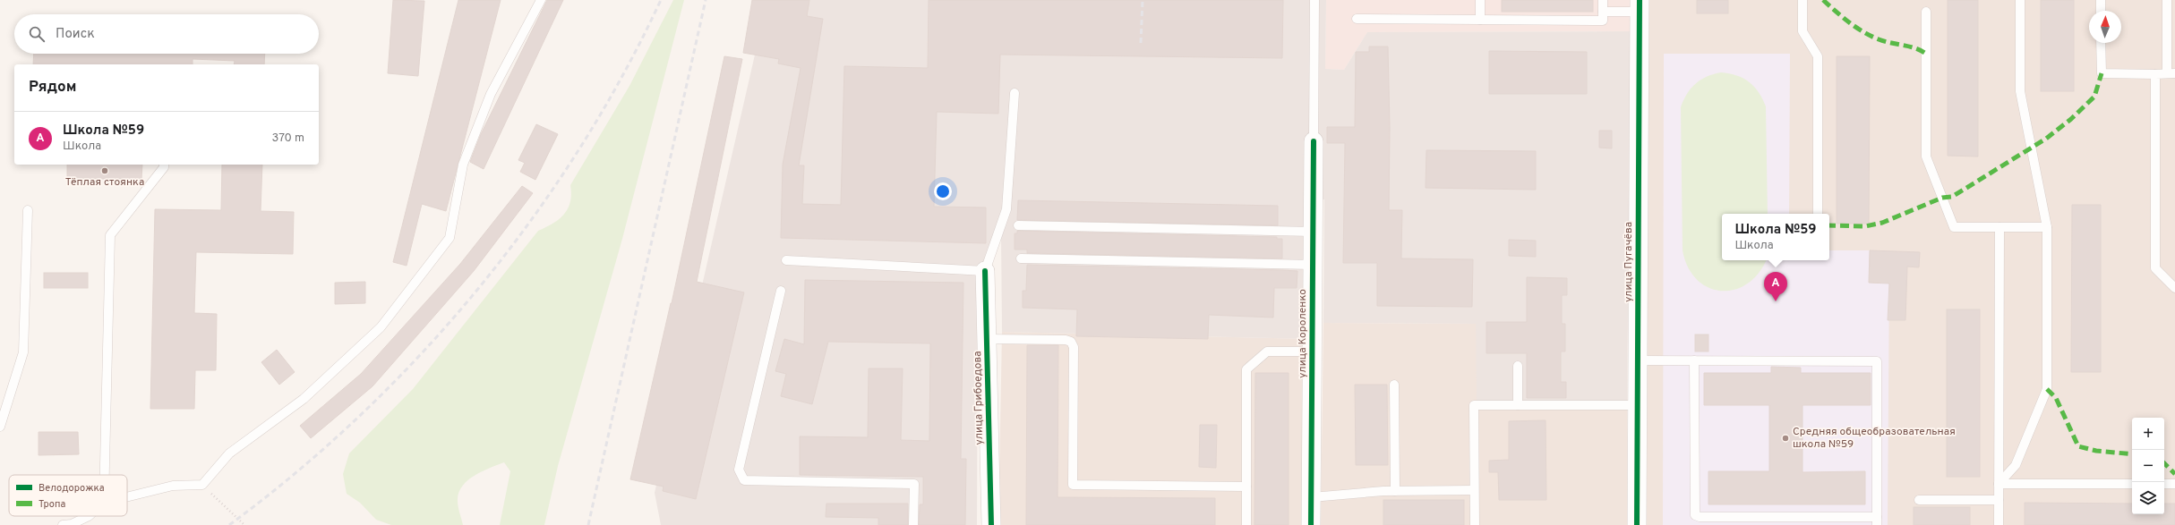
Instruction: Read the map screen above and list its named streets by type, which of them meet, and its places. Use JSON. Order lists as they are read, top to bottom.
{
  "streets": {
    "street": ["улица Пугачёва", "улица Короленко", "улица Грибоедова"]
  },
  "places": ["Тёплая стоянка", "Средняя общеобразовательная школа №59"],
  "legend": ["Велодорожка", "Тропа"],
  "north": "top",
  "page": {
    "search": "Поиск",
    "heading": "Рядом",
    "list": [
      {
        "mark": "A",
        "name": "Школа №59",
        "note": "Школа",
        "value": "370 m"
      }
    ],
    "popup": ["Школа №59", "Школа"],
    "pins": "A",
    "map_buttons": ["+", "−"]
  }
}
